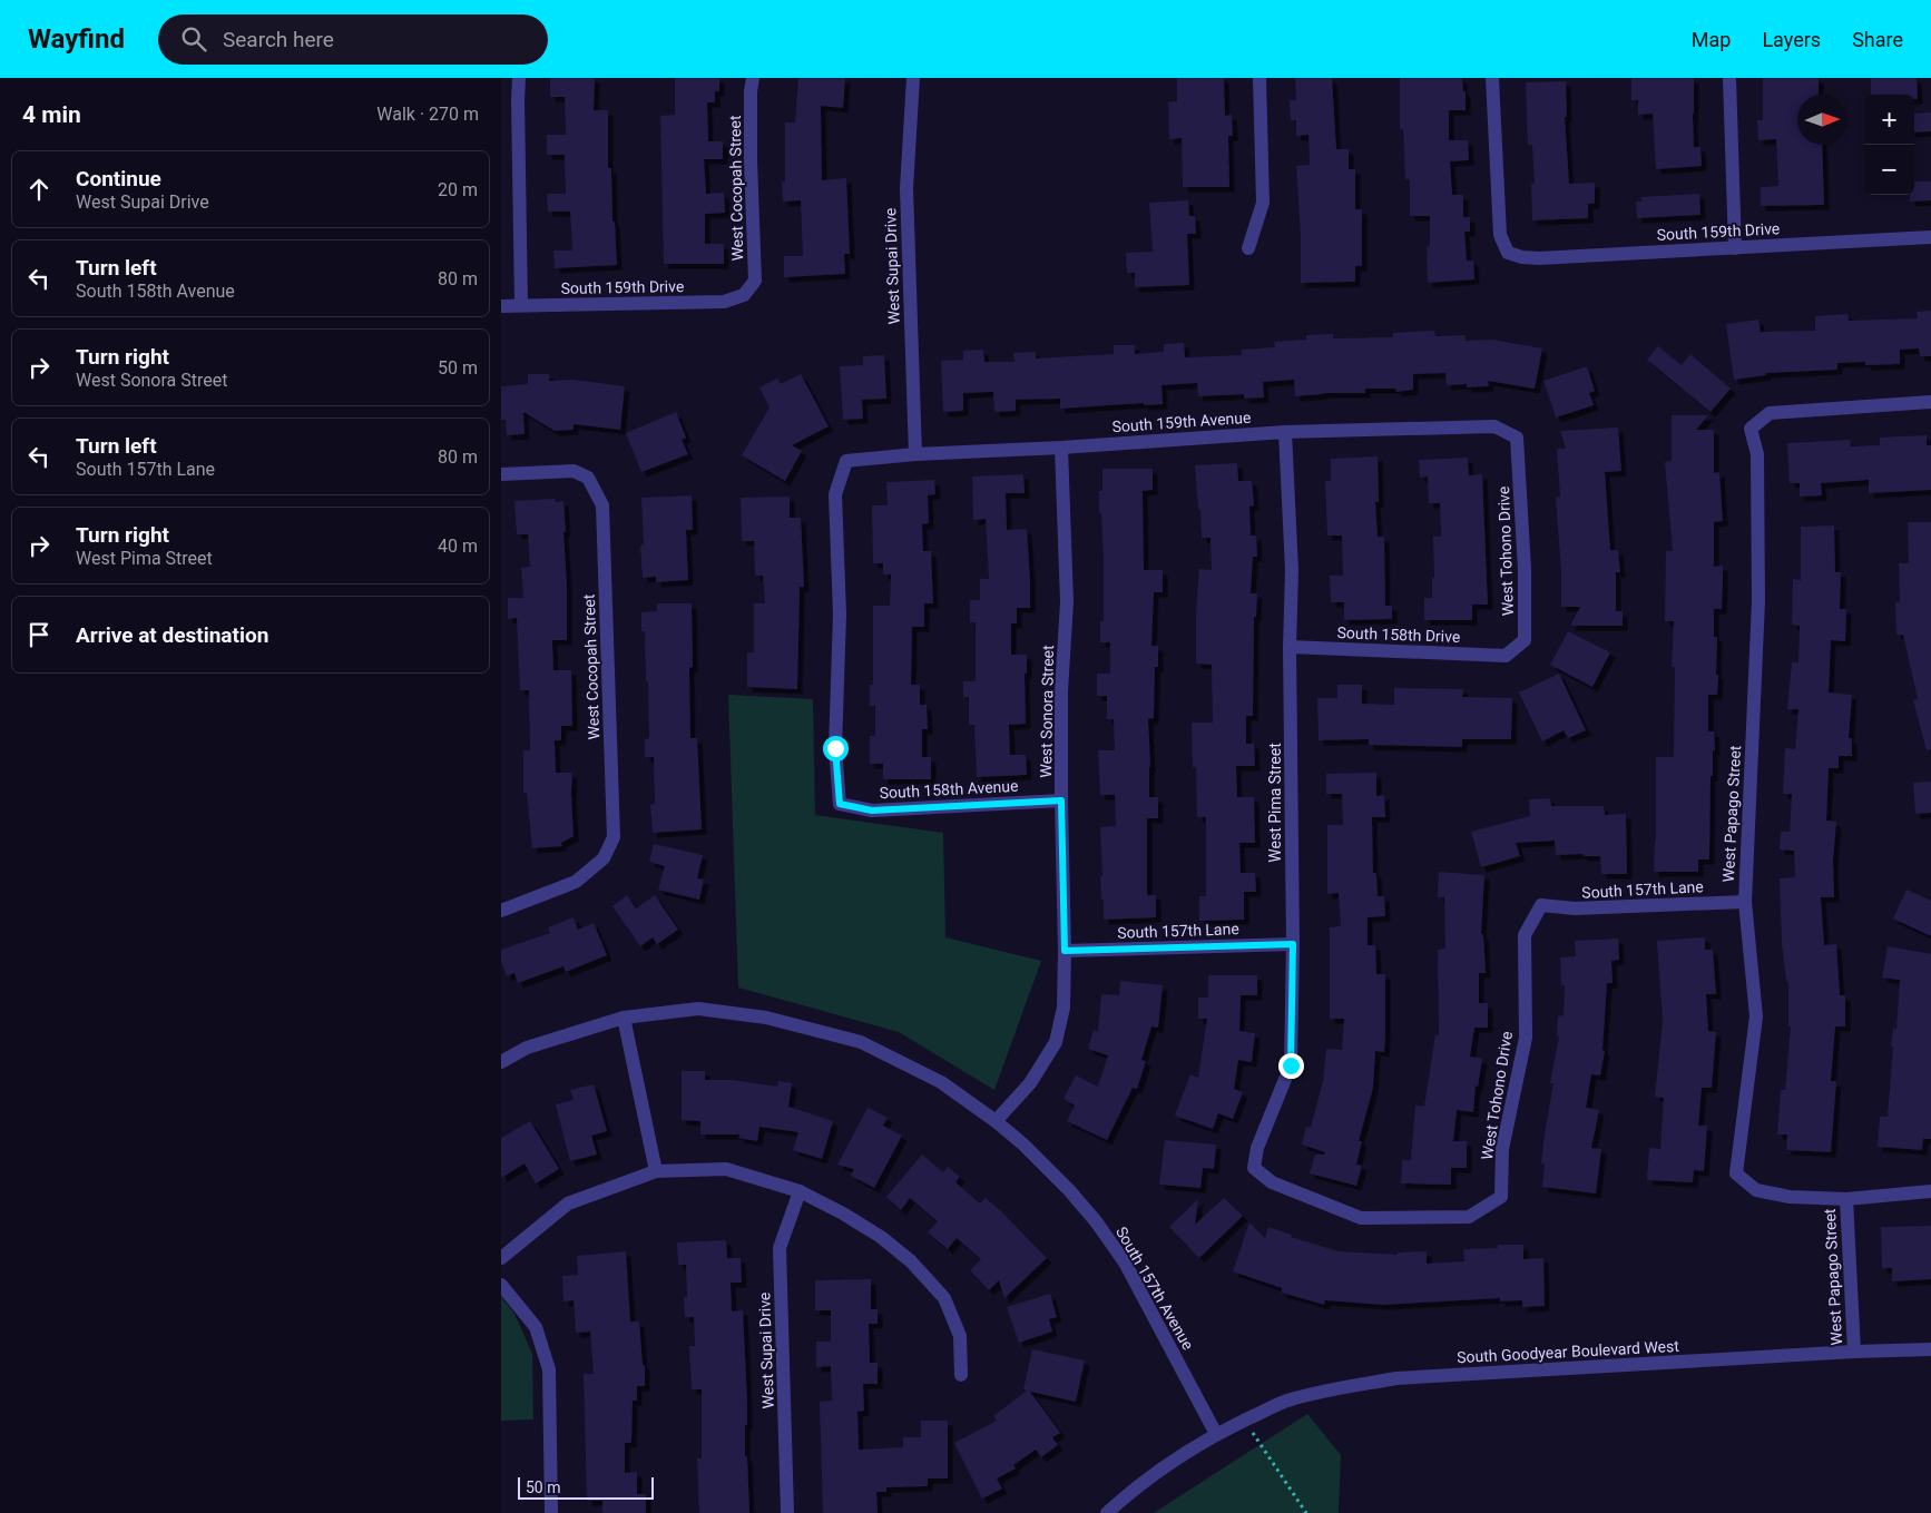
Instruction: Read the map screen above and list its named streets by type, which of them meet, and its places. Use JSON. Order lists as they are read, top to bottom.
{
  "streets": {
    "street": [
      "West Cocopah Street",
      "South 159th Drive",
      "West Supai Drive",
      "South 159th Avenue",
      "West Tohono Drive",
      "South 158th Drive",
      "West Sonora Street",
      "South 158th Avenue",
      "West Pima Street",
      "West Papago Street",
      "South 157th Lane",
      "South 157th Avenue",
      "South Goodyear Boulevard West"
    ]
  },
  "crossings": [
    ["West Cocopah Street", "South 159th Drive"],
    ["West Supai Drive", "South 159th Avenue"],
    ["South 159th Avenue", "West Tohono Drive"],
    ["South 159th Avenue", "West Sonora Street"],
    ["South 159th Avenue", "South 158th Avenue"],
    ["South 159th Avenue", "West Pima Street"],
    ["West Tohono Drive", "South 158th Drive"],
    ["West Tohono Drive", "West Pima Street"],
    ["West Tohono Drive", "South 157th Lane"],
    ["South 158th Drive", "West Pima Street"],
    ["West Sonora Street", "South 158th Avenue"],
    ["West Sonora Street", "South 157th Lane"],
    ["West Sonora Street", "South 157th Avenue"],
    ["West Pima Street", "South 157th Lane"],
    ["West Papago Street", "South 157th Lane"],
    ["West Papago Street", "South Goodyear Boulevard West"],
    ["South 157th Avenue", "South Goodyear Boulevard West"]
  ],
  "scale_bar": "50 m",
  "north": "right",
  "page": {
    "header": "Wayfind",
    "search": "Search here",
    "nav": ["Map", "Layers", "Share"],
    "heading": ["4 min", "Walk · 270 m"],
    "map_buttons": ["+", "−"],
    "list": [
      ["Continue", "West Supai Drive", "20 m"],
      ["Turn left", "South 158th Avenue", "80 m"],
      ["Turn right", "West Sonora Street", "50 m"],
      ["Turn left", "South 157th Lane", "80 m"],
      ["Turn right", "West Pima Street", "40 m"],
      "Arrive at destination"
    ],
    "scale": "50 m"
  }
}
